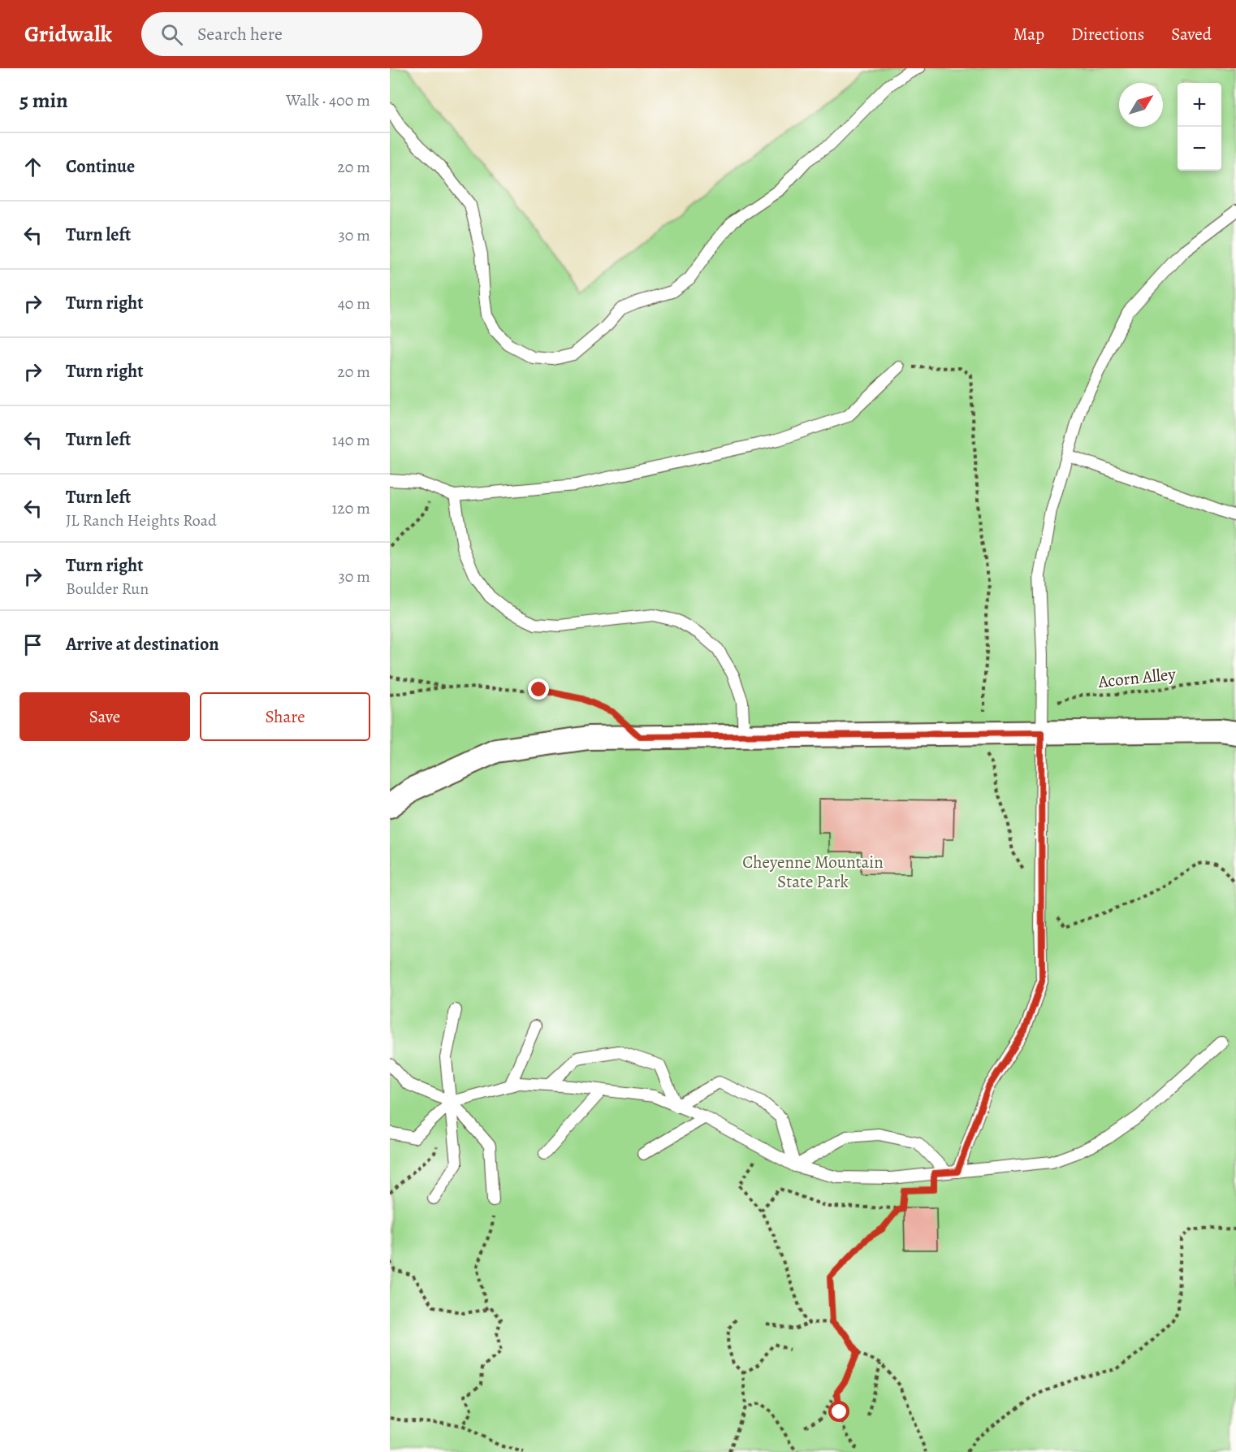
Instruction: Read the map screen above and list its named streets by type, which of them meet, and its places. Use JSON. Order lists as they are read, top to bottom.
{
  "streets": {
    "path": ["Acorn Alley"]
  },
  "parks": ["Cheyenne Mountain State Park"],
  "north": "top right",
  "page": {
    "header": "Gridwalk",
    "search": "Search here",
    "nav": ["Map", "Directions", "Saved"],
    "heading": ["5 min", "Walk · 400 m"],
    "map_buttons": ["+", "−"],
    "list": [
      ["Continue", "20 m"],
      ["Turn left", "30 m"],
      ["Turn right", "40 m"],
      ["Turn right", "20 m"],
      ["Turn left", "140 m"],
      ["Turn left", "JL Ranch Heights Road", "120 m"],
      ["Turn right", "Boulder Run", "30 m"],
      "Arrive at destination"
    ],
    "buttons": ["Save", "Share"]
  }
}
